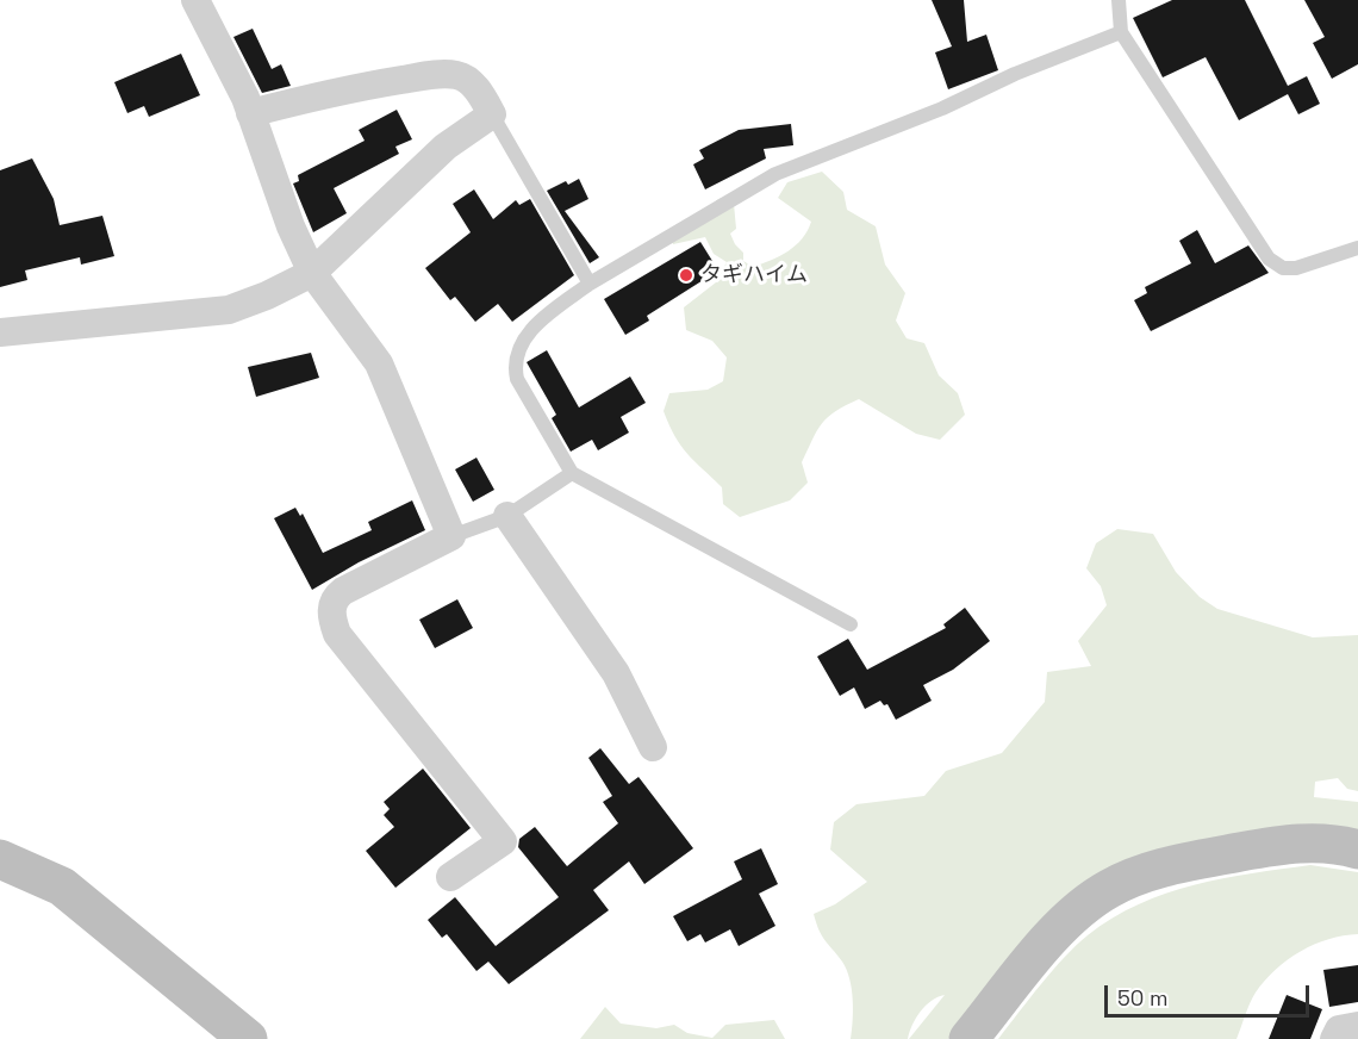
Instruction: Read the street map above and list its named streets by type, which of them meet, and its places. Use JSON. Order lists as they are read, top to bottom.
{
  "places": ["タギハイム"],
  "scale_bar": "50 m"
}
